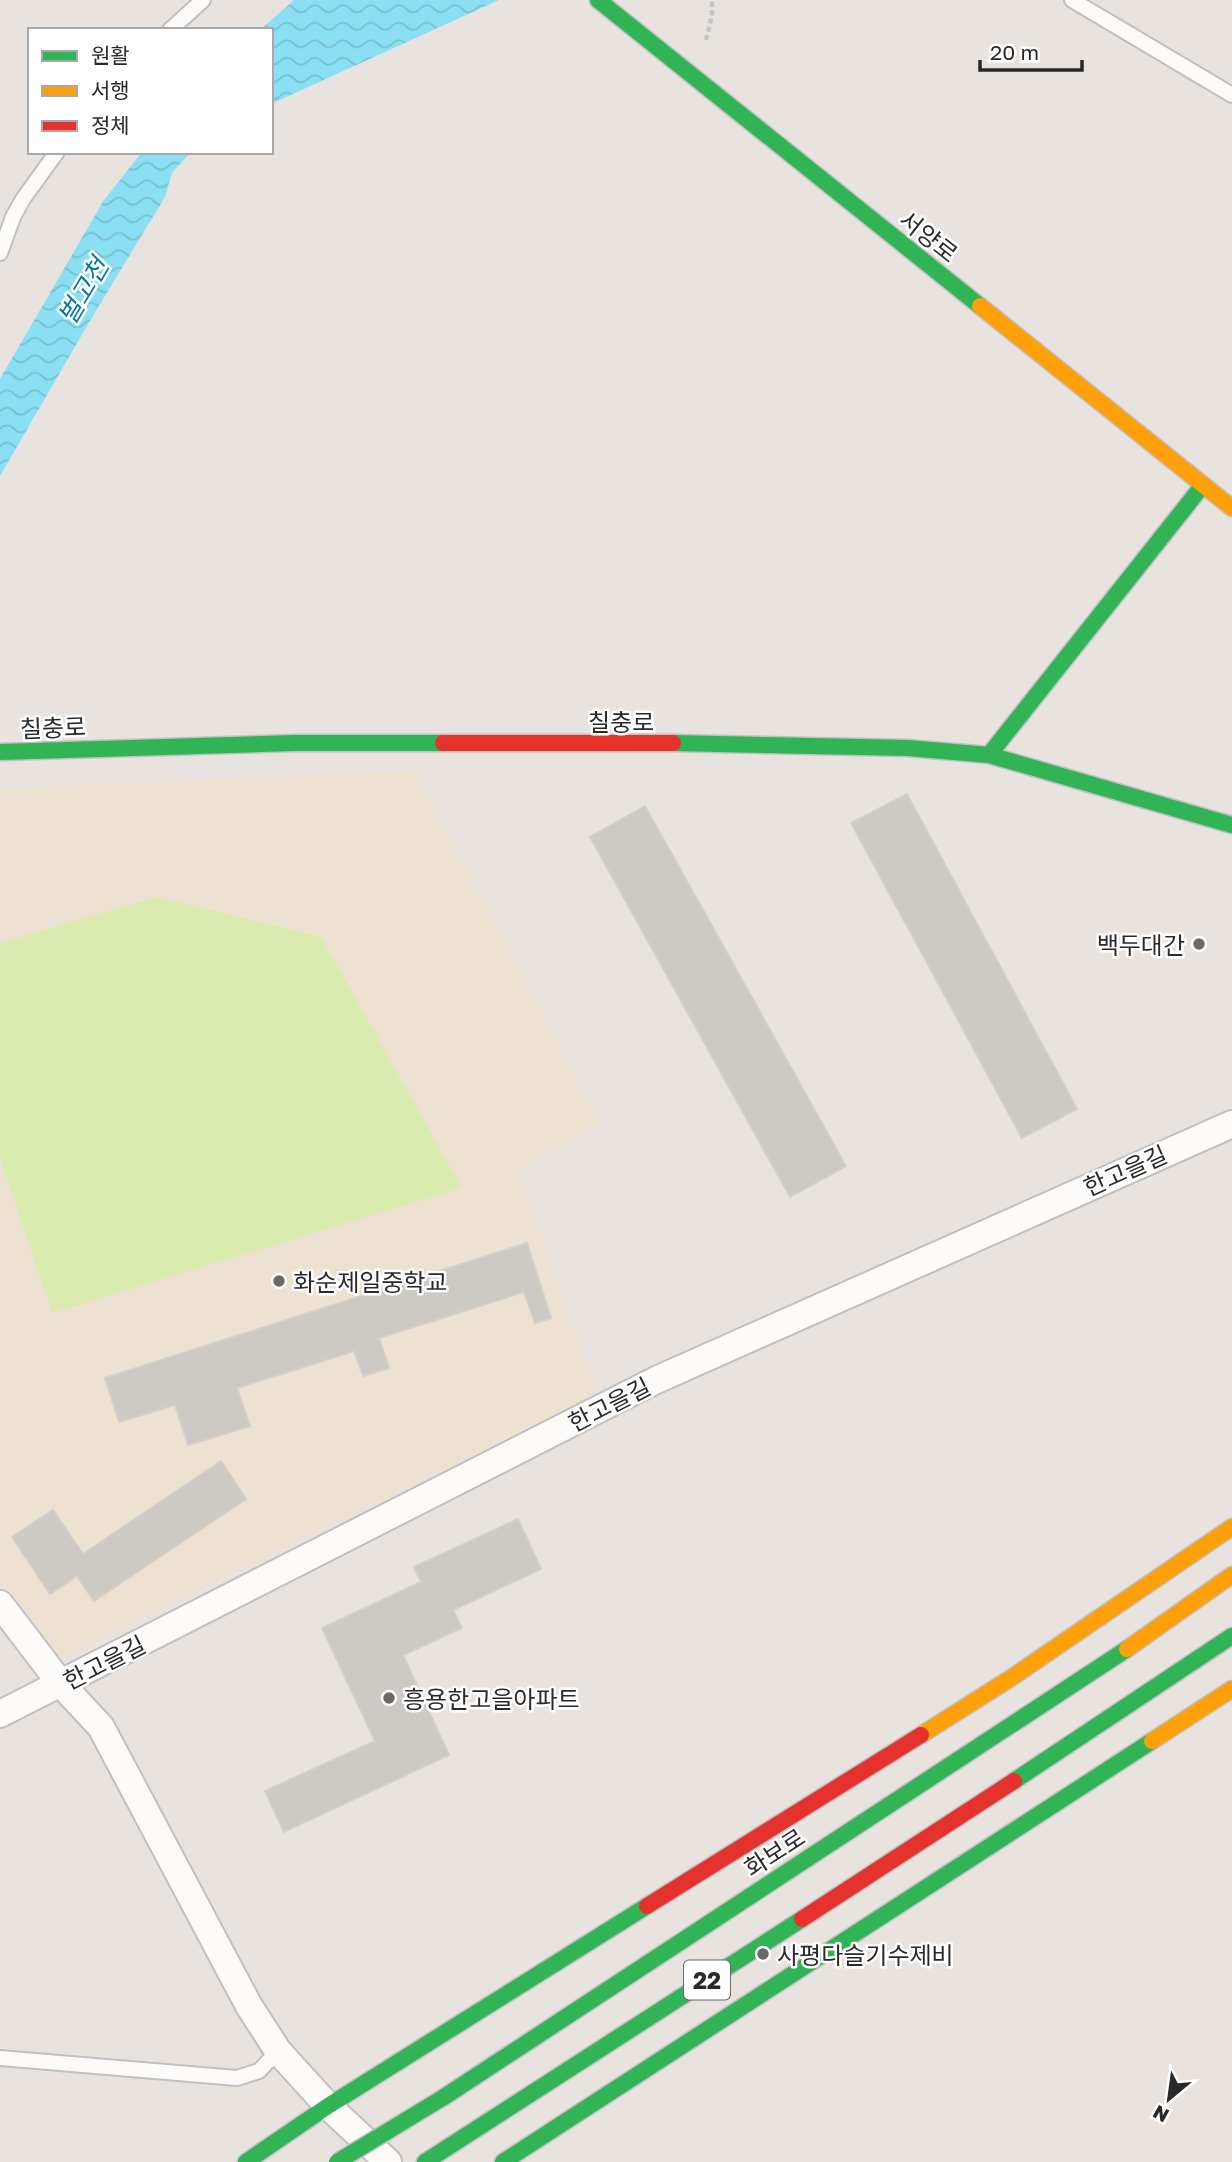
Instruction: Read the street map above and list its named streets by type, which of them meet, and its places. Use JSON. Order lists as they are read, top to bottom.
{
  "streets": {
    "main road": [
      "서양로",
      "칠충로",
      "화보로",
      "22"
    ],
    "street": ["한고을길"]
  },
  "water": ["벌고천"],
  "places": [
    "백두대간",
    "화순제일중학교",
    "흥용한고을아파트",
    "사평다슬기수제비"
  ],
  "legend": ["원활", "서행", "정체"],
  "scale_bar": "20 m",
  "north": "bottom left"
}
